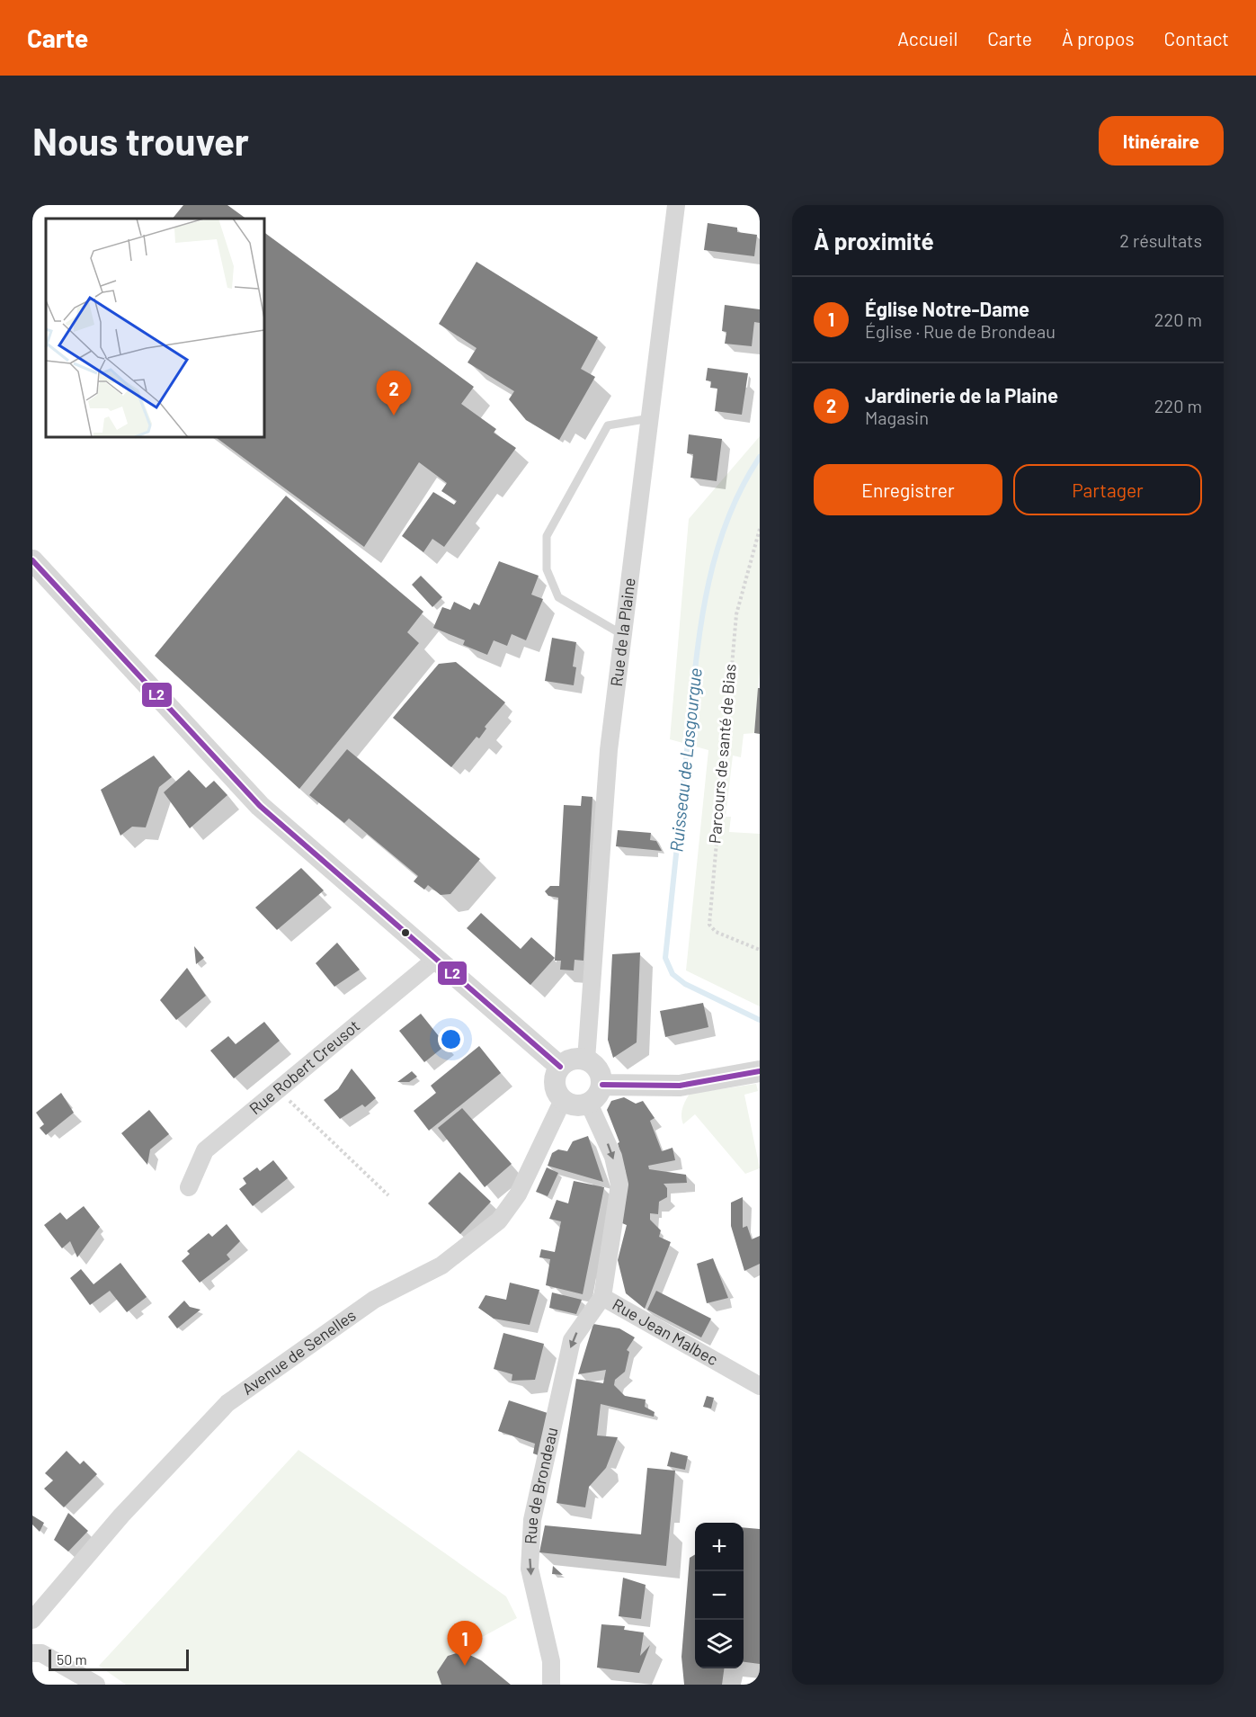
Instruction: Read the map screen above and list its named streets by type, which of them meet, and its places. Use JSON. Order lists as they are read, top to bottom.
{
  "streets": {
    "street": [
      "Rue de la Plaine",
      "Rue Robert Creusot",
      "Rue Jean Malbec",
      "Avenue de Senelles",
      "Rue de Brondeau"
    ],
    "path": ["Parcours de santé de Bias"]
  },
  "crossings": [
    ["Rue de la Plaine", "Rue Jean Malbec"],
    ["Rue de la Plaine", "Avenue de Senelles"],
    ["Rue Jean Malbec", "Avenue de Senelles"],
    ["Rue Jean Malbec", "Rue de Brondeau"]
  ],
  "one_way": ["Rue Jean Malbec", "Rue de Brondeau"],
  "water": ["Ruisseau de Lasgourgue"],
  "lines": ["transit line L2"],
  "scale_bar": "50 m",
  "page": {
    "header": "Carte",
    "nav": [
      "Accueil",
      "Carte",
      "À propos",
      "Contact"
    ],
    "buttons": [
      "Itinéraire",
      ["Enregistrer", "Partager"]
    ],
    "title": "Nous trouver",
    "heading": ["À proximité", "2 résultats"],
    "list": [
      {
        "mark": "1",
        "name": "Église Notre-Dame",
        "note": "Église · Rue de Brondeau",
        "value": "220 m"
      },
      {
        "mark": "2",
        "name": "Jardinerie de la Plaine",
        "note": "Magasin",
        "value": "220 m"
      }
    ],
    "pins": ["2", "1"],
    "map_buttons": ["+", "−"],
    "scale": "50 m"
  }
}
